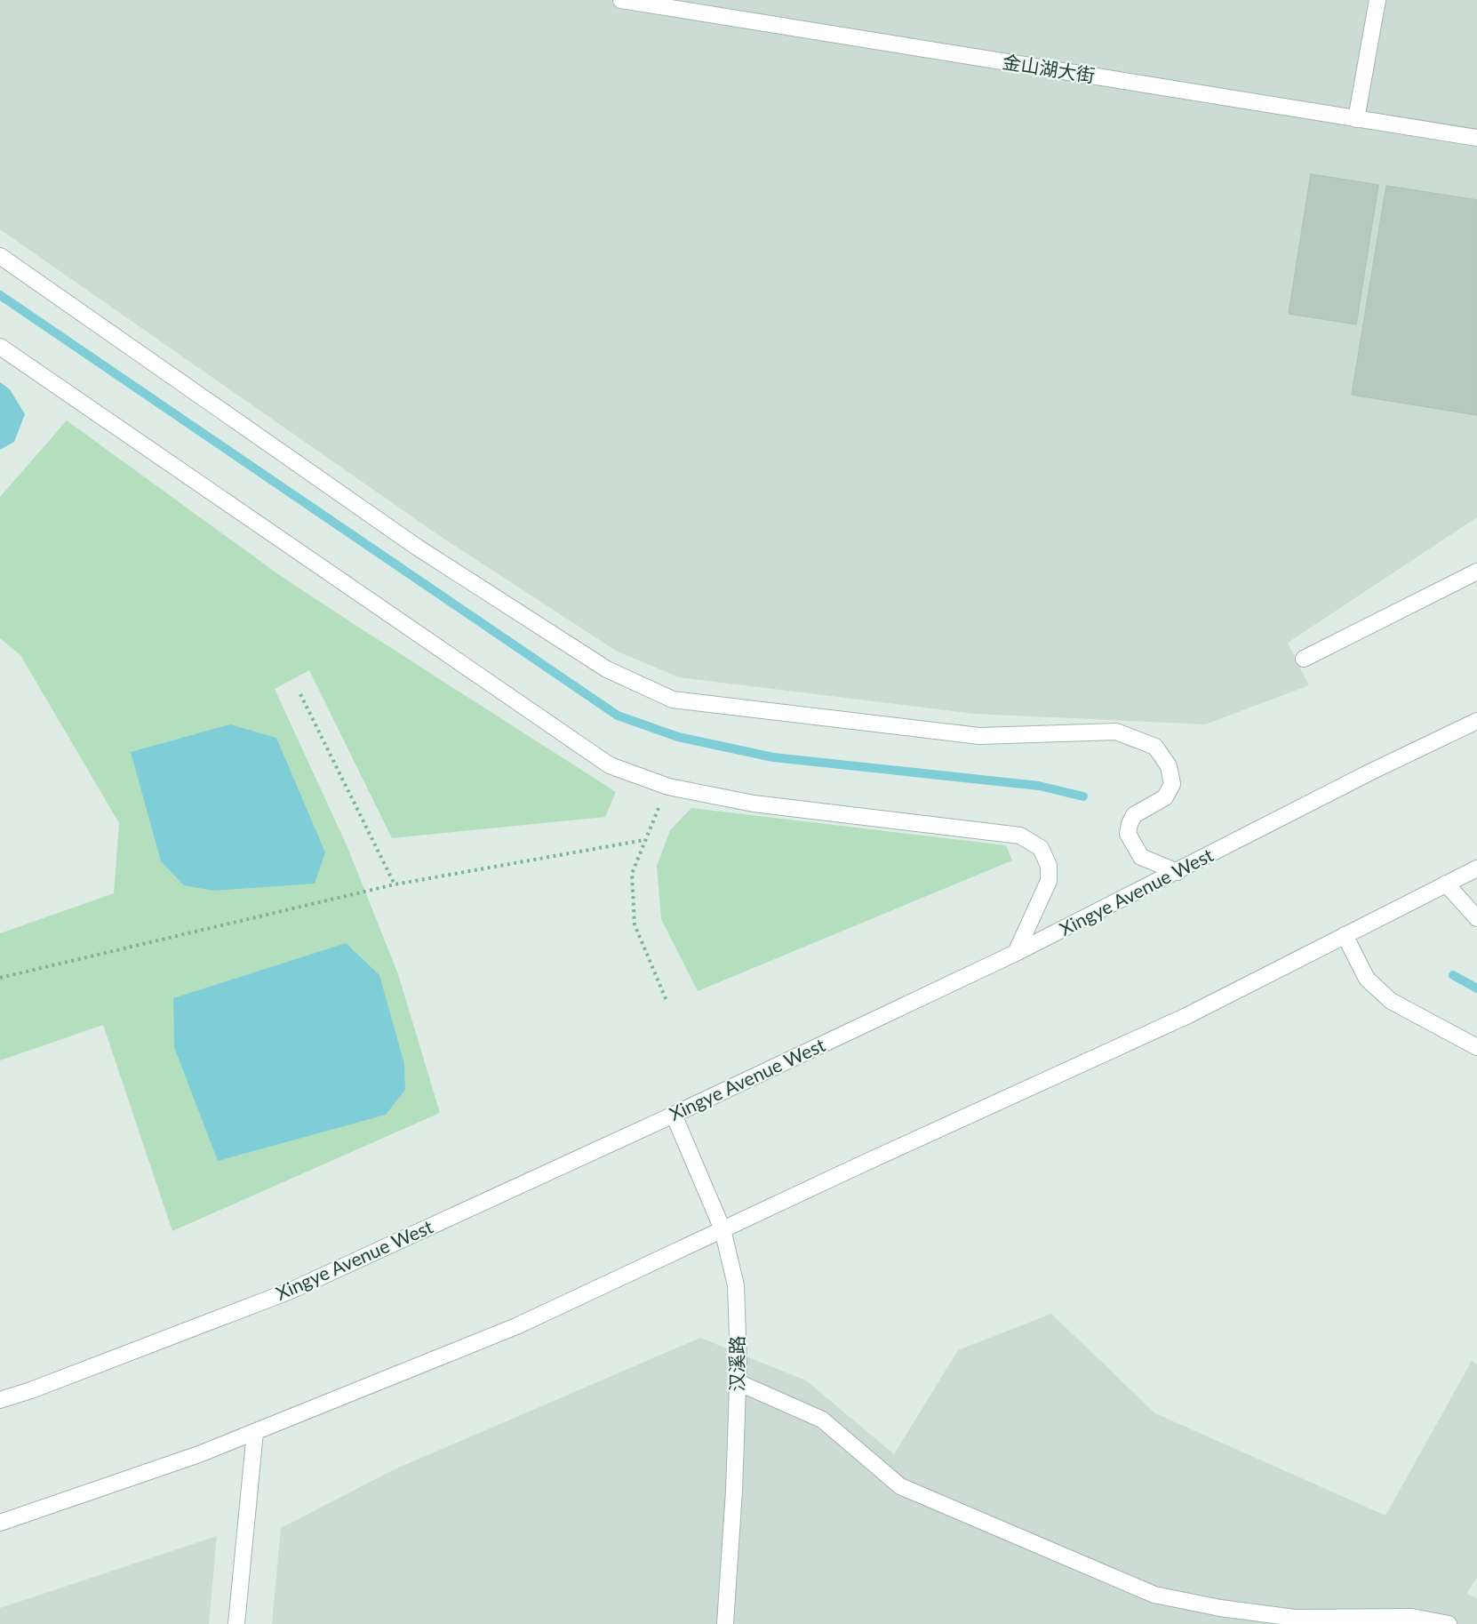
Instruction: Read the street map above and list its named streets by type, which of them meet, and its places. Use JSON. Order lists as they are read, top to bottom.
{
  "streets": {
    "street": ["金山湖大街", "Xingye Avenue West", "汉溪路"]
  },
  "crossings": [
    ["Xingye Avenue West", "汉溪路"]
  ]
}
